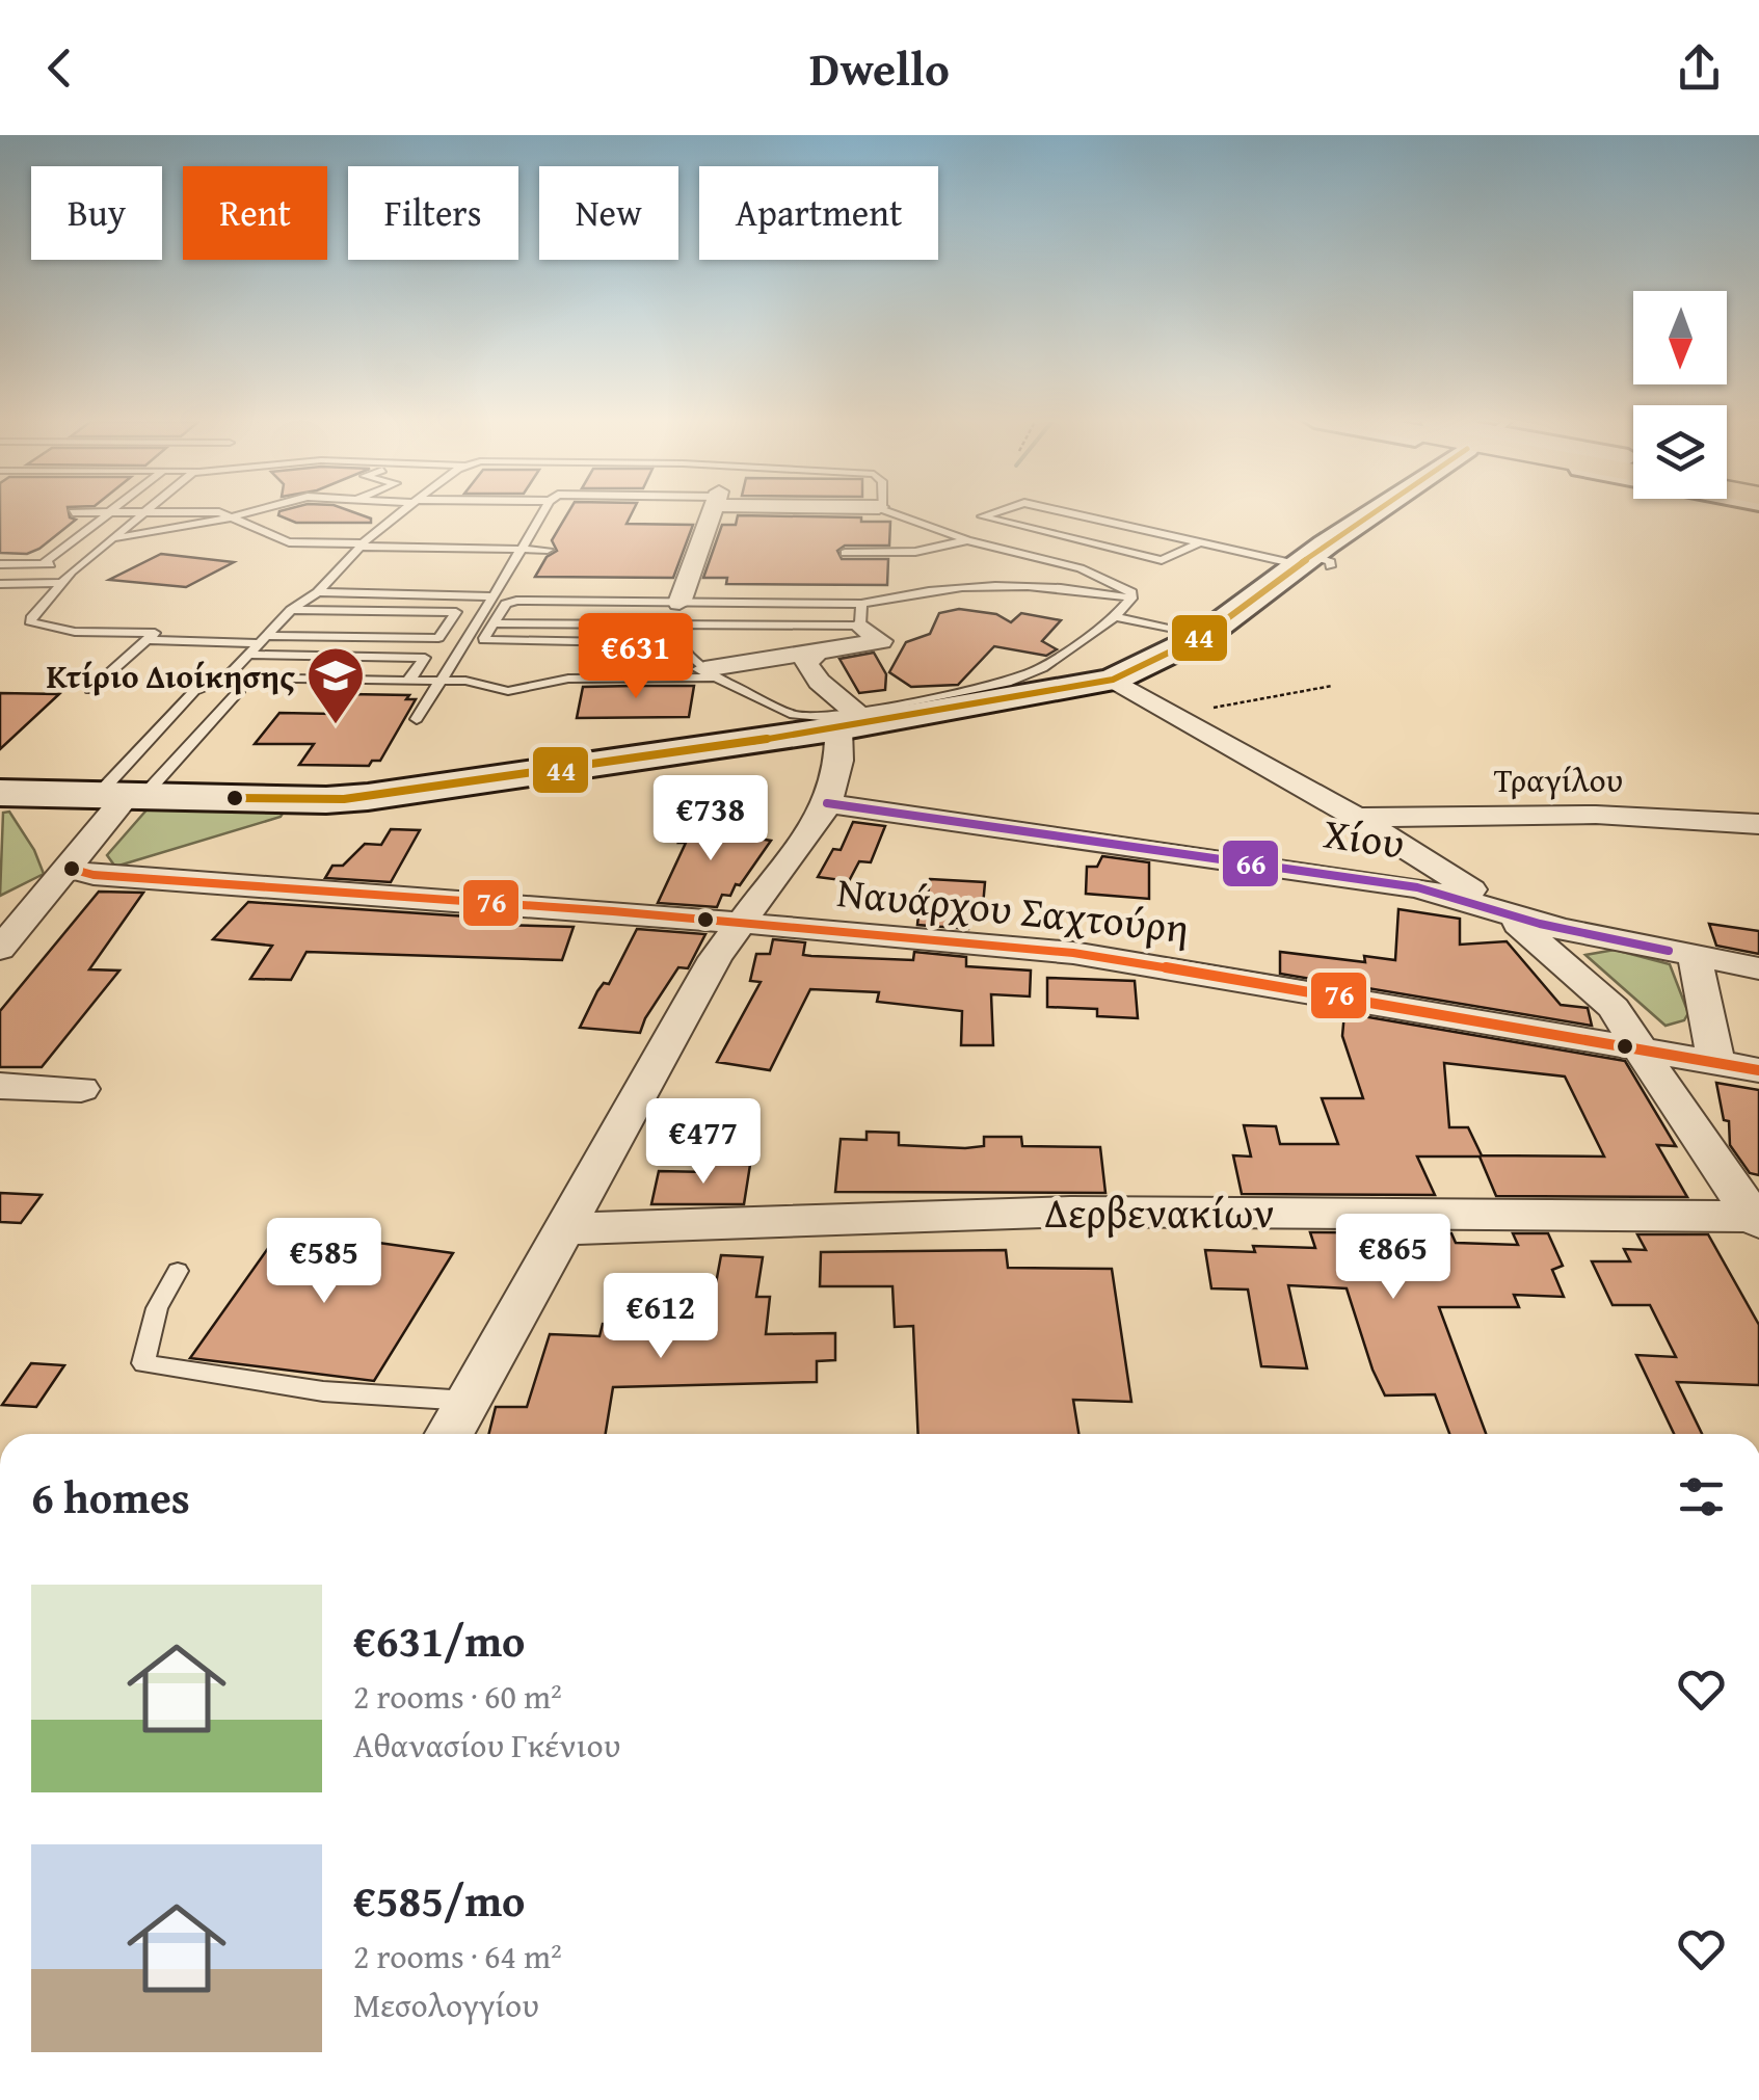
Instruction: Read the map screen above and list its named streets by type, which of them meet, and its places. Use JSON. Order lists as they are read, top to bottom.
{
  "streets": {
    "street": [
      "Τραγίλου",
      "Χίου",
      "Ναυάρχου Σαχτούρη",
      "Δερβενακίων"
    ]
  },
  "places": {
    "school or university": ["Κτίριο Διοίκησης"]
  },
  "lines": ["transit line 44", "transit line 66", "transit line 76"],
  "north": "bottom",
  "page": {
    "header": "Dwello",
    "chip": [
      "Buy",
      "Rent",
      "Filters",
      "New",
      "Apartment"
    ],
    "price": [
      "€631",
      "€738",
      "€477",
      "€865",
      "€585",
      "€612"
    ],
    "heading": "6 homes",
    "list": [
      {
        "name": "€631/mo",
        "note": "2 rooms · 60 m² · Αθανασίου Γκένιου"
      },
      {
        "name": "€585/mo",
        "note": "2 rooms · 64 m² · Μεσολογγίου"
      }
    ]
  }
}
